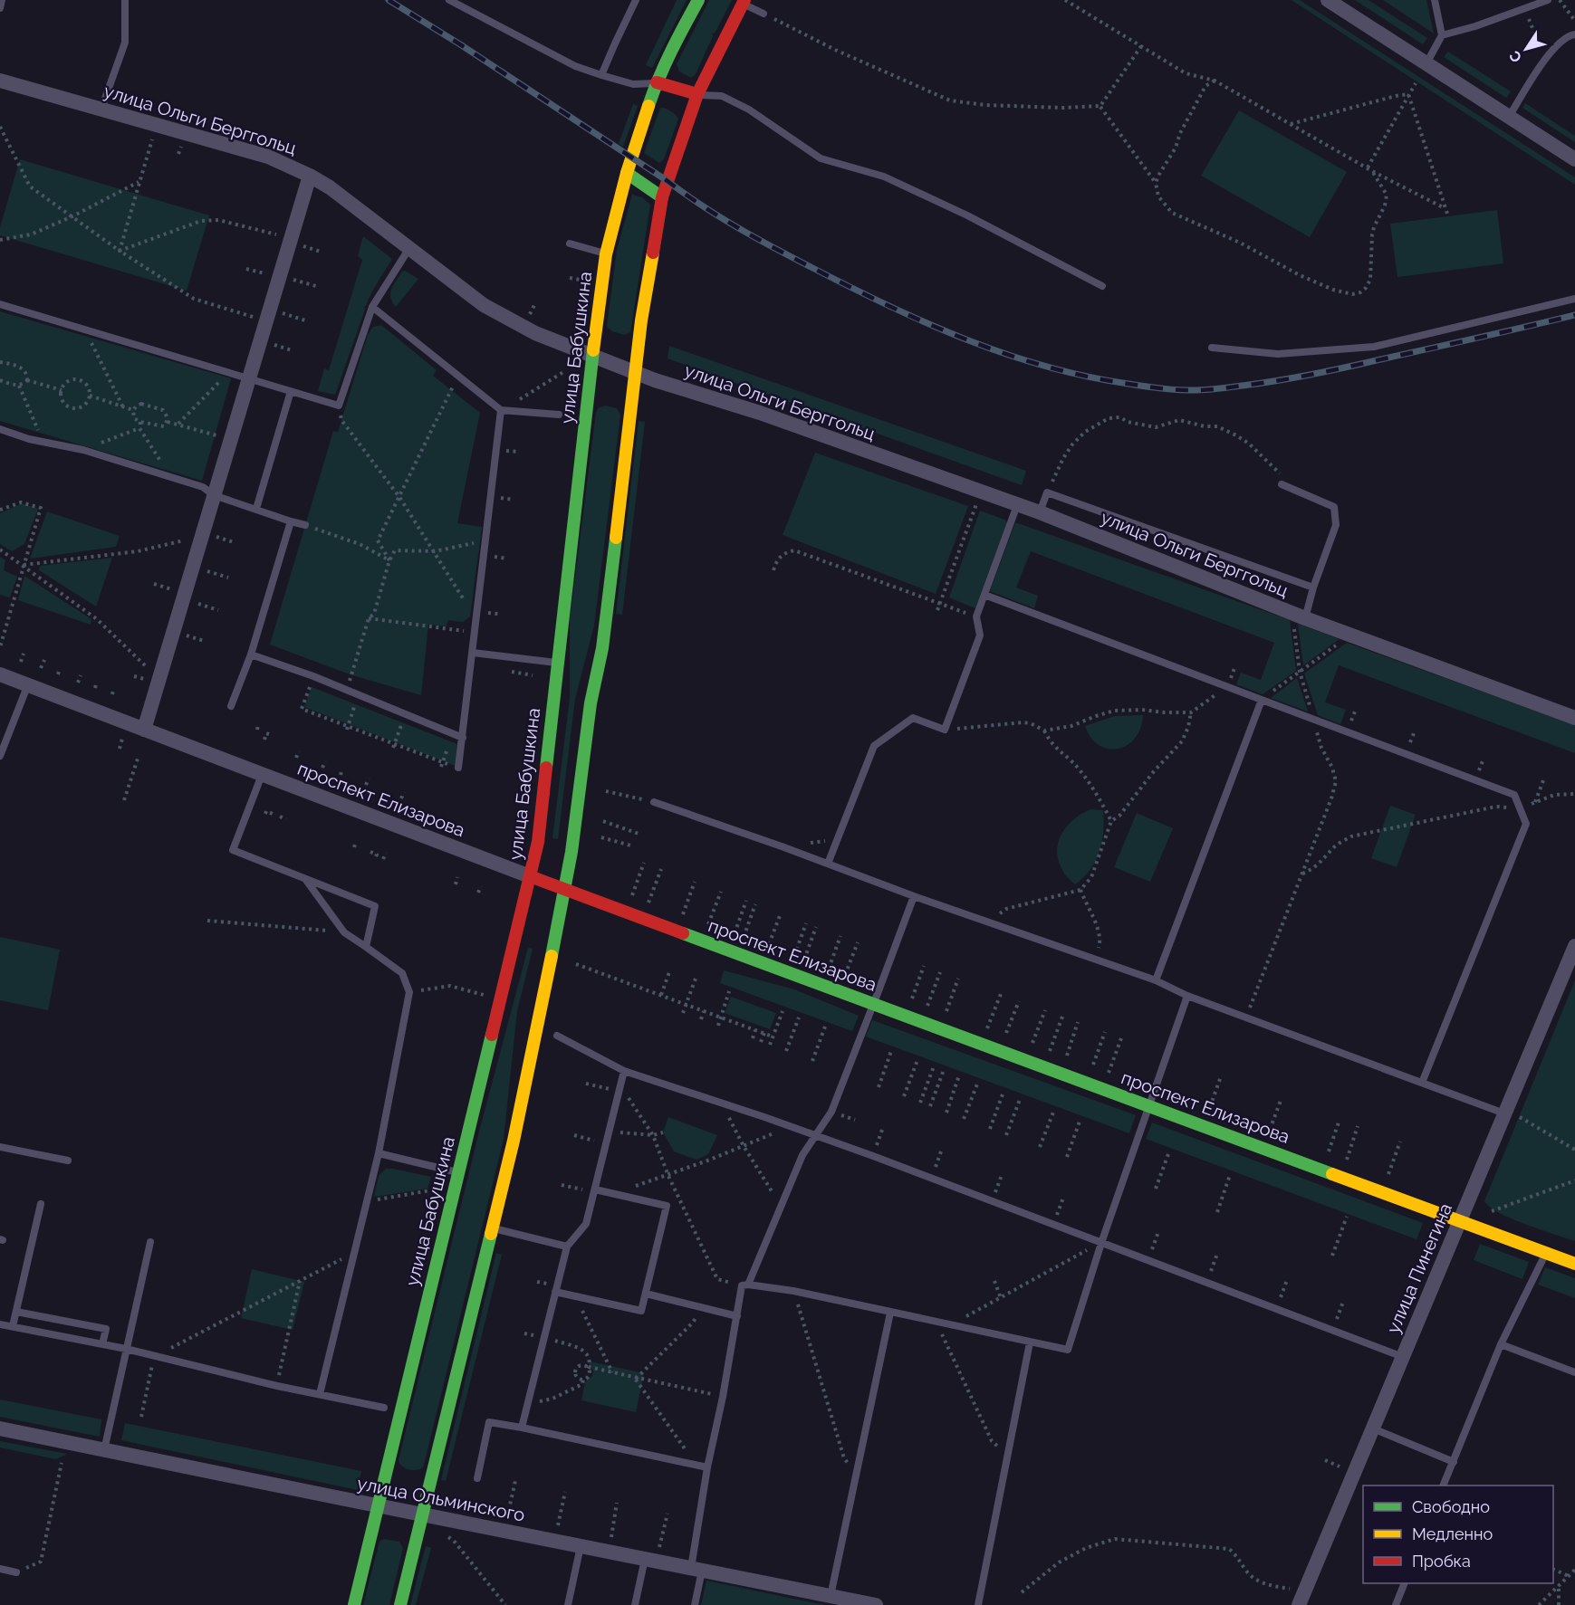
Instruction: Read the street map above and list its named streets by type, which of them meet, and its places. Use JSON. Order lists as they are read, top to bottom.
{
  "streets": {
    "street": [
      "улица Ольги Берггольц",
      "улица Бабушкина",
      "проспект Елизарова",
      "улица Пинегина",
      "улица Ольминского"
    ]
  },
  "crossings": [
    ["улица Ольги Берггольц", "улица Бабушкина"],
    ["улица Бабушкина", "проспект Елизарова"],
    ["улица Бабушкина", "улица Ольминского"],
    ["проспект Елизарова", "улица Пинегина"]
  ],
  "legend": ["Свободно", "Медленно", "Пробка"],
  "north": "bottom left"
}
